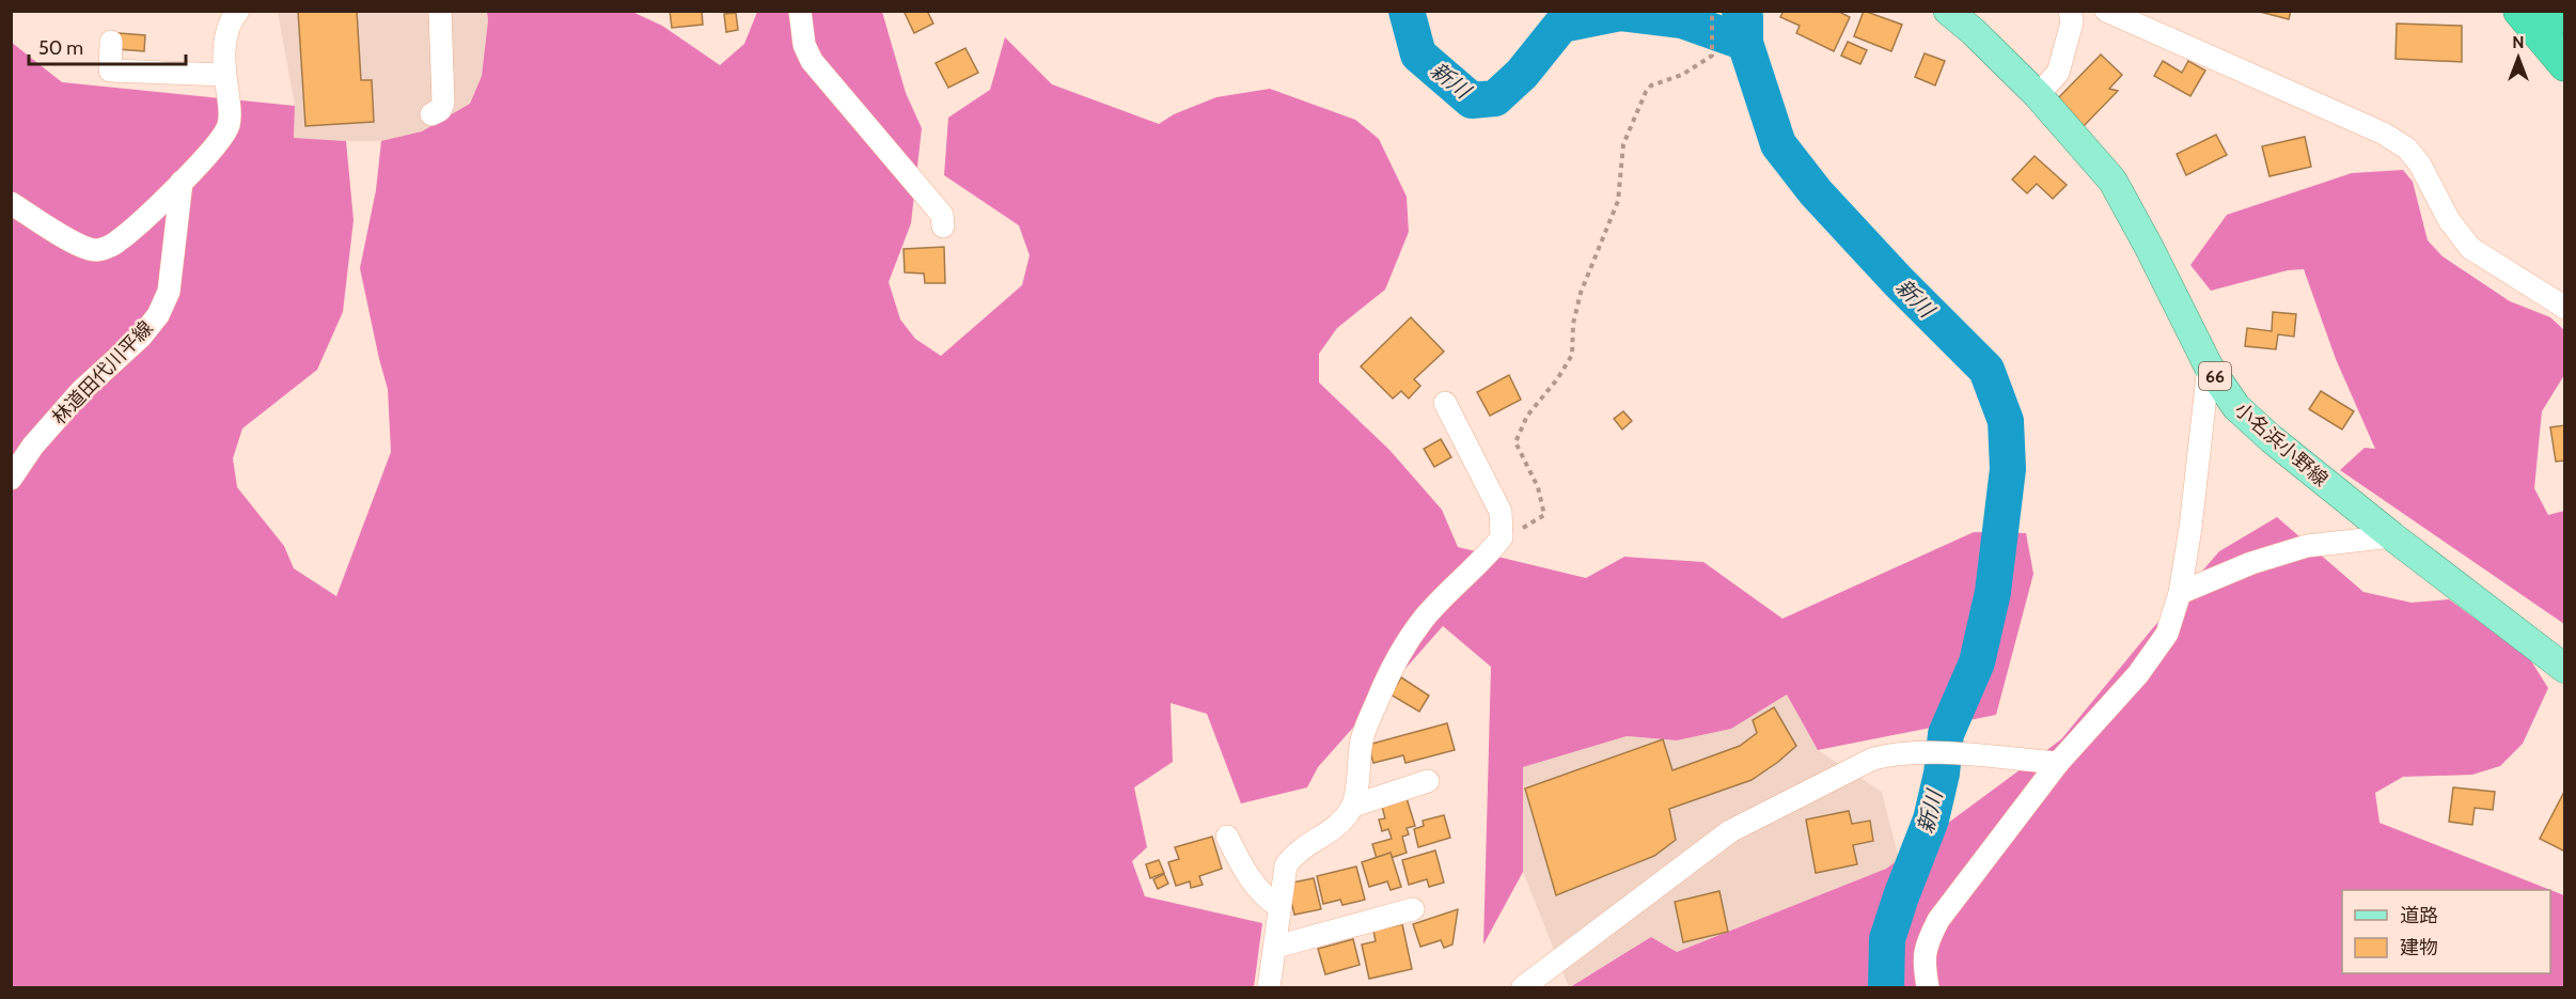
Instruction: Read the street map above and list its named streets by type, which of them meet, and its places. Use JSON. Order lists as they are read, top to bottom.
{
  "streets": {
    "main road": ["66", "小名浜小野線"],
    "street": ["林道田代川平線"]
  },
  "water": ["新川"],
  "legend": ["道路", "建物"],
  "scale_bar": "50 m",
  "north": "top"
}
